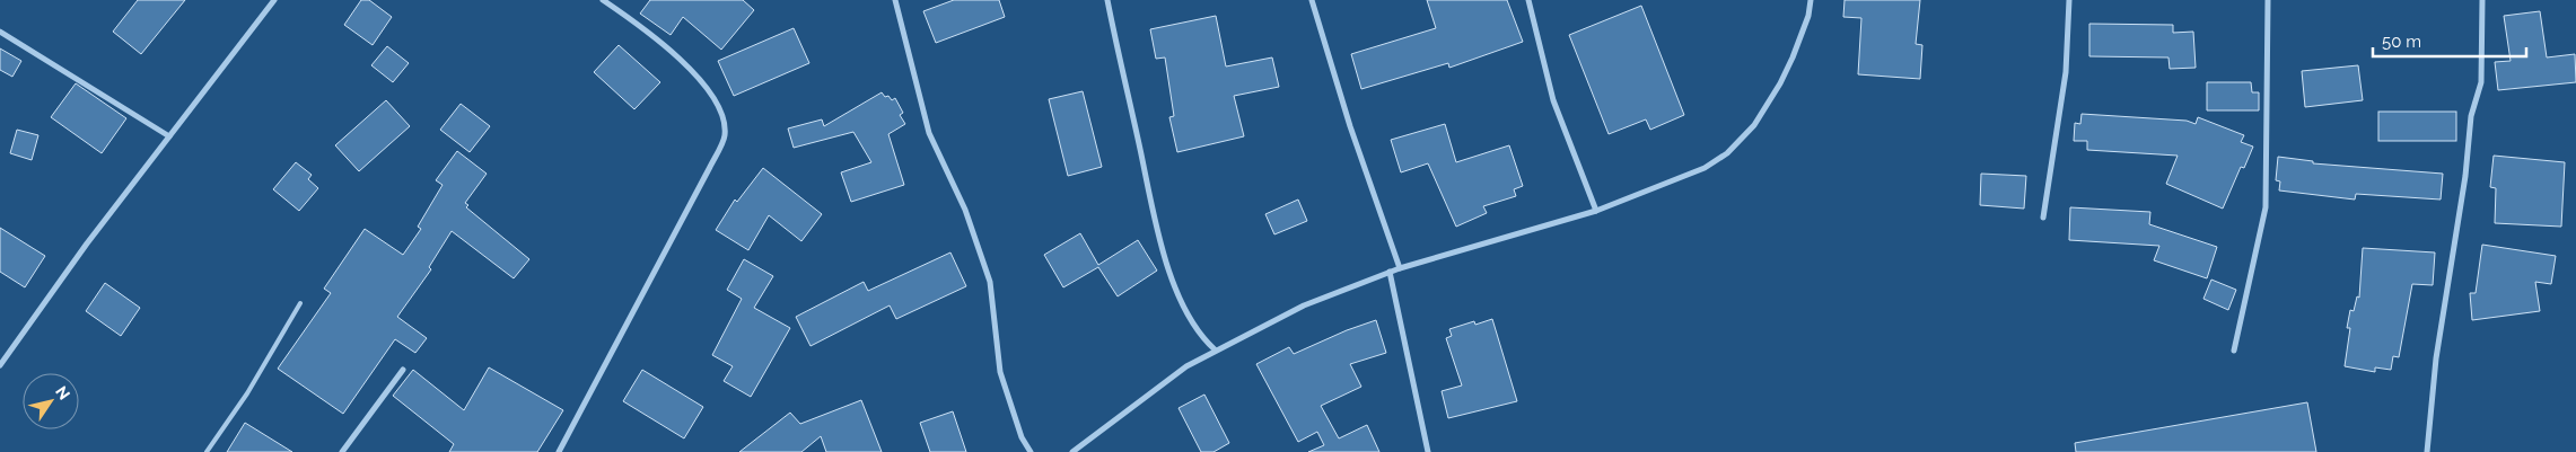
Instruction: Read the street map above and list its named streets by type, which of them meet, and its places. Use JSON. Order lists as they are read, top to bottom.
{
  "scale_bar": "50 m",
  "north": "top right"
}
